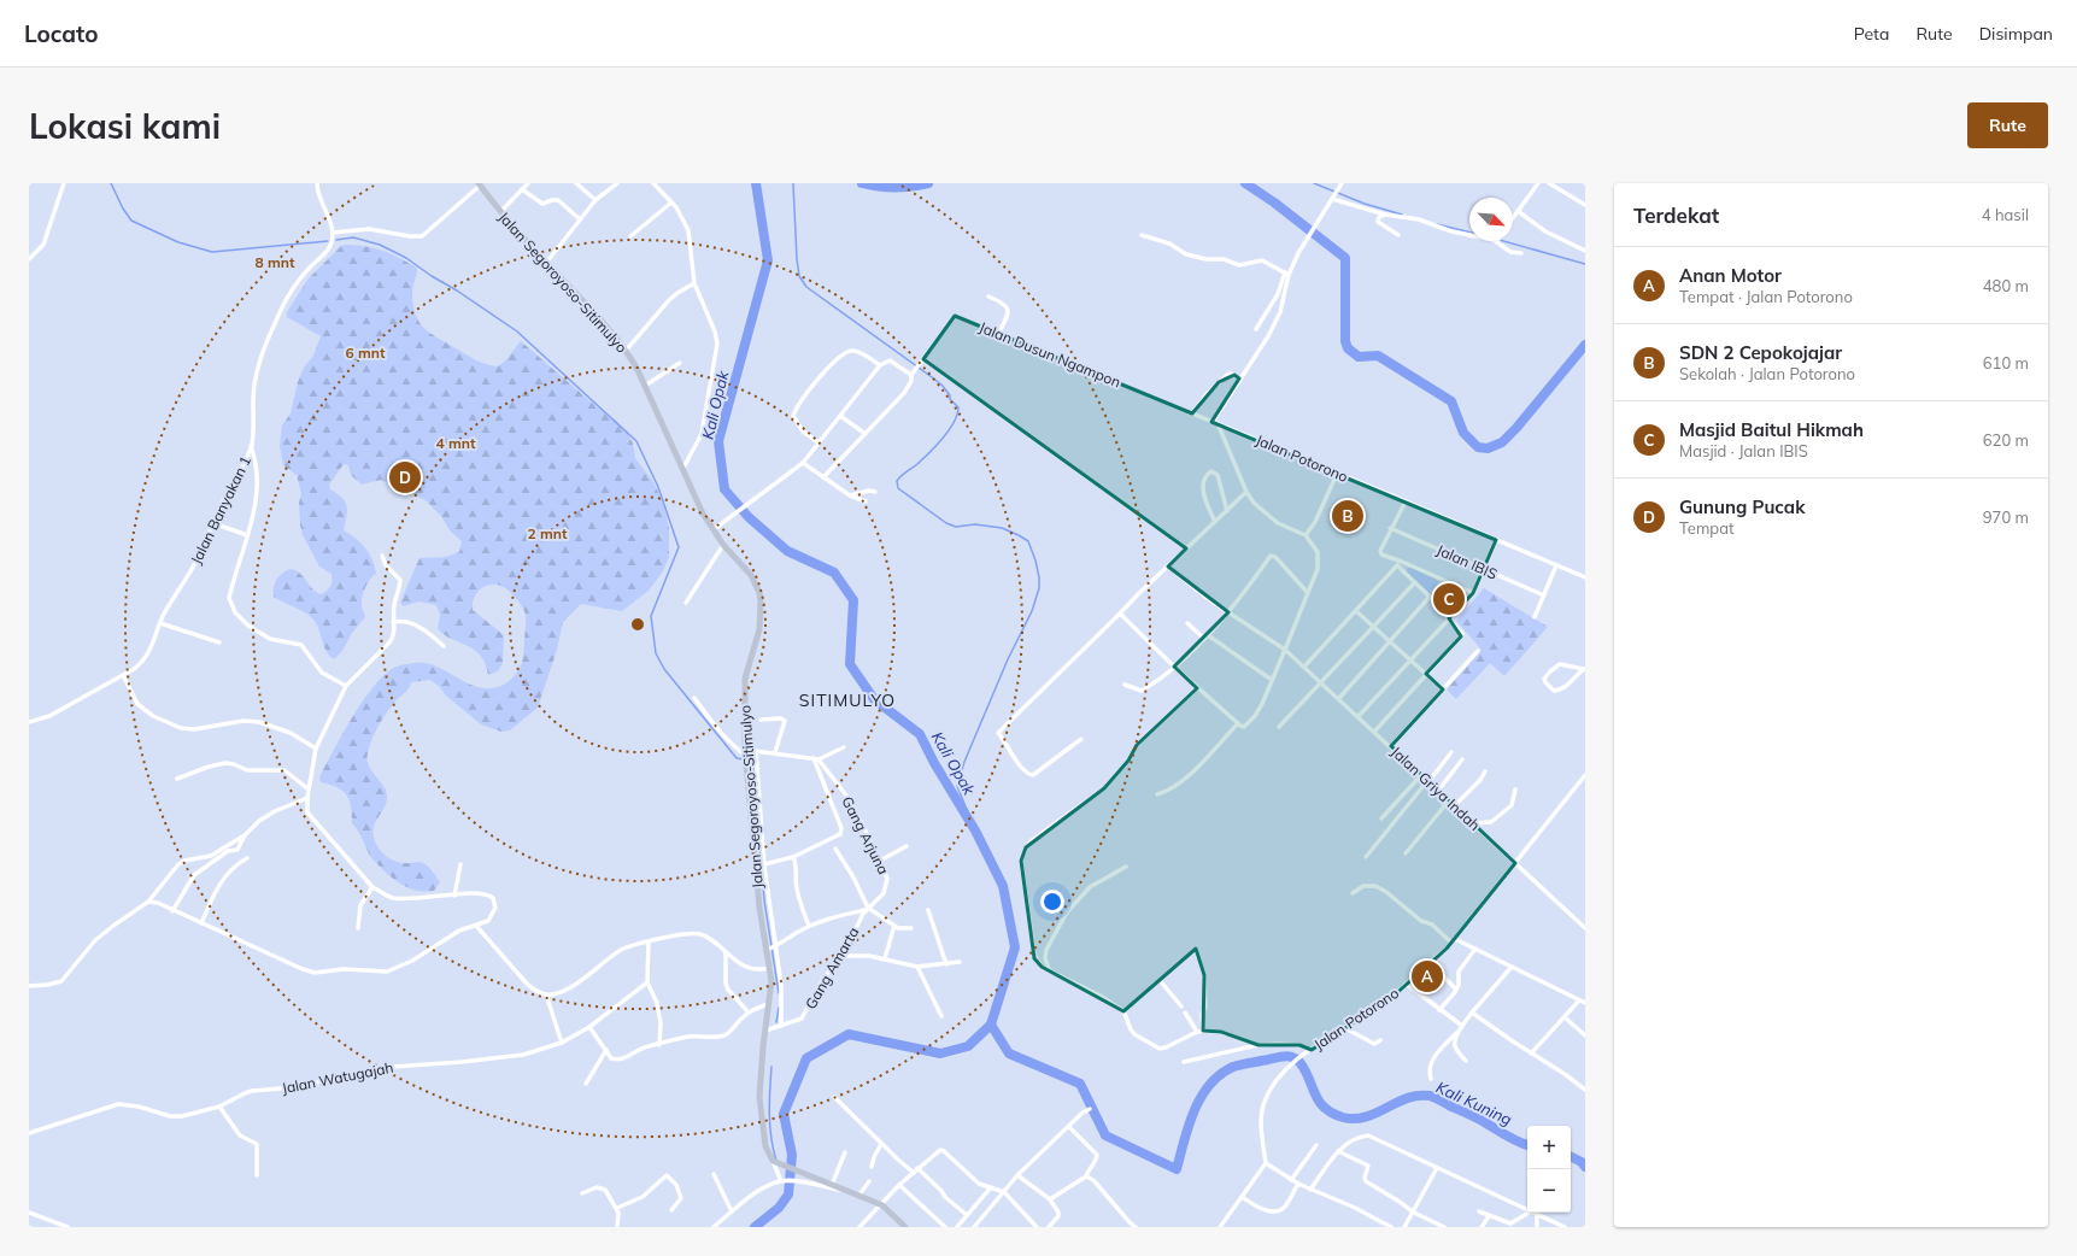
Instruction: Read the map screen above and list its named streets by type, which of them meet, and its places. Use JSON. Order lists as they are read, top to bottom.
{
  "streets": {
    "main road": ["Jalan Segoroyoso-Sitimulyo"],
    "street": [
      "Jalan Dusun Ngampon",
      "Jalan Potorono",
      "Jalan Banyakan 1",
      "Jalan IBIS",
      "Jalan Griya Indah",
      "Gang Arjuna",
      "Gang Amarta",
      "Jalan Watugajah"
    ]
  },
  "crossings": [
    ["Jalan Segoroyoso-Sitimulyo", "Gang Amarta"],
    ["Jalan Dusun Ngampon", "Jalan Potorono"],
    ["Jalan Potorono", "Jalan Griya Indah"],
    ["Gang Arjuna", "Gang Amarta"]
  ],
  "districts": ["SITIMULYO"],
  "water": ["Kali Opak", "Kali Kuning"],
  "north": "bottom right",
  "page": {
    "header": "Locato",
    "nav": ["Peta", "Rute", "Disimpan"],
    "buttons": "Rute",
    "title": "Lokasi kami",
    "heading": ["Terdekat", "4 hasil"],
    "list": [
      {
        "mark": "A",
        "name": "Anan Motor",
        "note": "Tempat · Jalan Potorono",
        "value": "480 m"
      },
      {
        "mark": "B",
        "name": "SDN 2 Cepokojajar",
        "note": "Sekolah · Jalan Potorono",
        "value": "610 m"
      },
      {
        "mark": "C",
        "name": "Masjid Baitul Hikmah",
        "note": "Masjid · Jalan IBIS",
        "value": "620 m"
      },
      {
        "mark": "D",
        "name": "Gunung Pucak",
        "note": "Tempat",
        "value": "970 m"
      }
    ],
    "pins": [
      "D",
      "B",
      "C",
      "A"
    ],
    "map_buttons": ["+", "−"]
  },
  "rings": [
    "8 mnt",
    "6 mnt",
    "4 mnt",
    "2 mnt"
  ]
}
